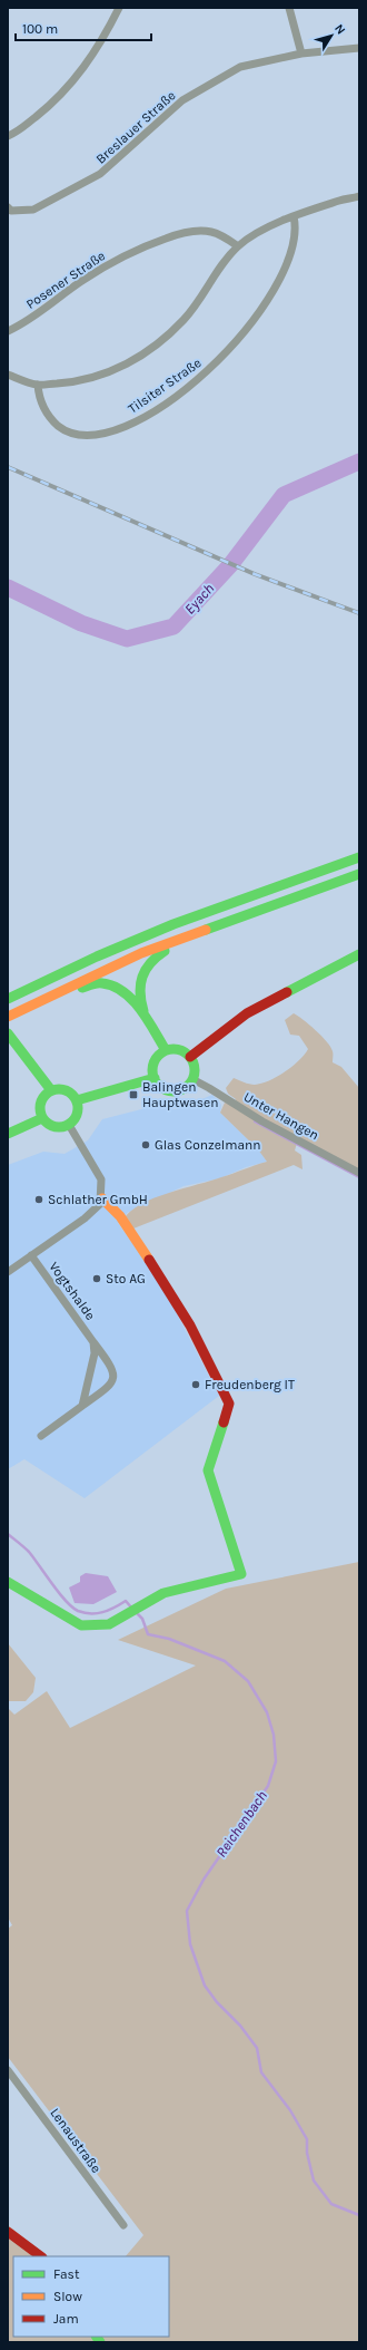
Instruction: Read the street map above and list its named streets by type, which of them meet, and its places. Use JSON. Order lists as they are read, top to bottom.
{
  "streets": {
    "street": [
      "Breslauer Straße",
      "Posener Straße",
      "Tilsiter Straße",
      "Unter Hangen",
      "Vogtshalde",
      "Lenaustraße"
    ]
  },
  "water": ["Eyach", "Reichenbach"],
  "places": {
    "transit": ["Balingen Hauptwasen"],
    "other": [
      "Glas Conzelmann",
      "Schlather GmbH",
      "Sto AG",
      "Freudenberg IT"
    ]
  },
  "legend": ["Fast", "Slow", "Jam"],
  "scale_bar": "100 m",
  "north": "top right"
}
